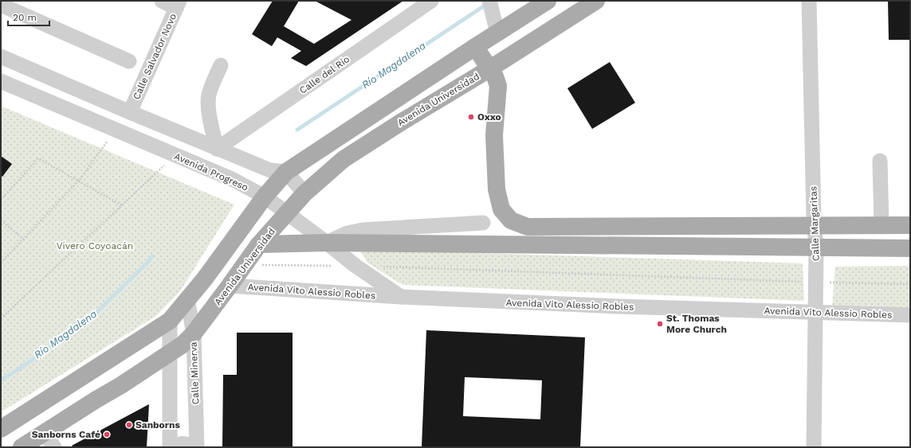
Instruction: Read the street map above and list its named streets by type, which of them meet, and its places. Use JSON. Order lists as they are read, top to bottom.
{
  "streets": {
    "main road": ["Avenida Universidad"],
    "street": [
      "Calle Salvador Novo",
      "Calle del Río",
      "Avenida Progreso",
      "Calle Margaritas",
      "Avenida Vito Alessio Robles",
      "Calle Minerva"
    ]
  },
  "crossings": [
    ["Avenida Universidad", "Avenida Progreso"],
    ["Avenida Universidad", "Avenida Vito Alessio Robles"],
    ["Avenida Universidad", "Calle Minerva"],
    ["Avenida Progreso", "Avenida Vito Alessio Robles"],
    ["Calle Margaritas", "Avenida Vito Alessio Robles"]
  ],
  "water": ["Río Magdalena"],
  "parks": ["Vivero Coyoacán"],
  "places": [
    "Oxxo",
    "St. Thomas More Church",
    "Sanborns",
    "Sanborns Café"
  ],
  "scale_bar": "20 m"
}
